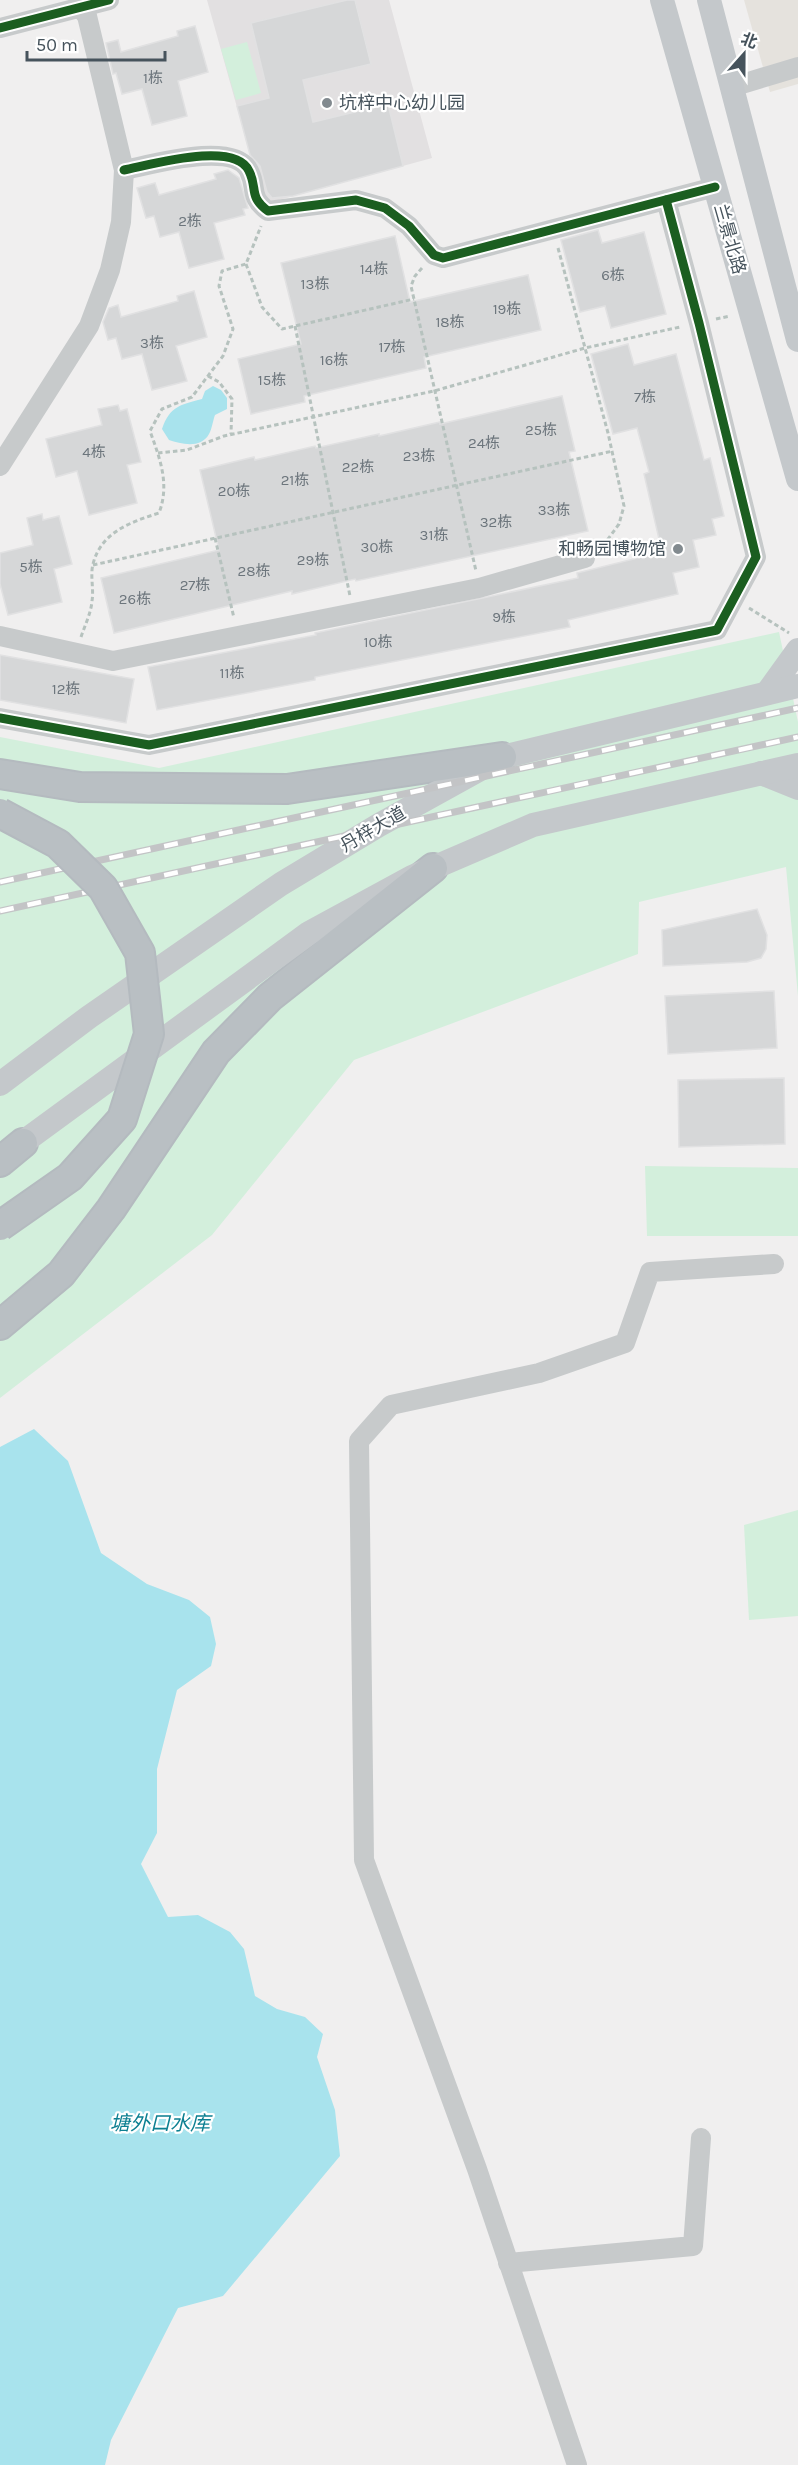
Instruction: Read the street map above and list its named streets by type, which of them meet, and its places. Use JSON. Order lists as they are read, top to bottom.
{
  "streets": {
    "main road": ["兰景北路", "丹梓大道"]
  },
  "water": ["塘外口水库"],
  "places": ["坑梓中心幼儿园", "和畅园博物馆"],
  "house_numbers": [
    "1栋",
    "2栋",
    "14栋",
    "6栋",
    "13栋",
    "19栋",
    "18栋",
    "3栋",
    "17栋",
    "16栋",
    "15栋",
    "7栋",
    "25栋",
    "24栋",
    "4栋",
    "23栋",
    "22栋",
    "21栋",
    "20栋",
    "33栋",
    "32栋",
    "31栋",
    "30栋",
    "29栋",
    "5栋",
    "28栋",
    "27栋",
    "26栋",
    "9栋",
    "10栋",
    "11栋",
    "12栋"
  ],
  "scale_bar": "50 m",
  "north": "top"
}
